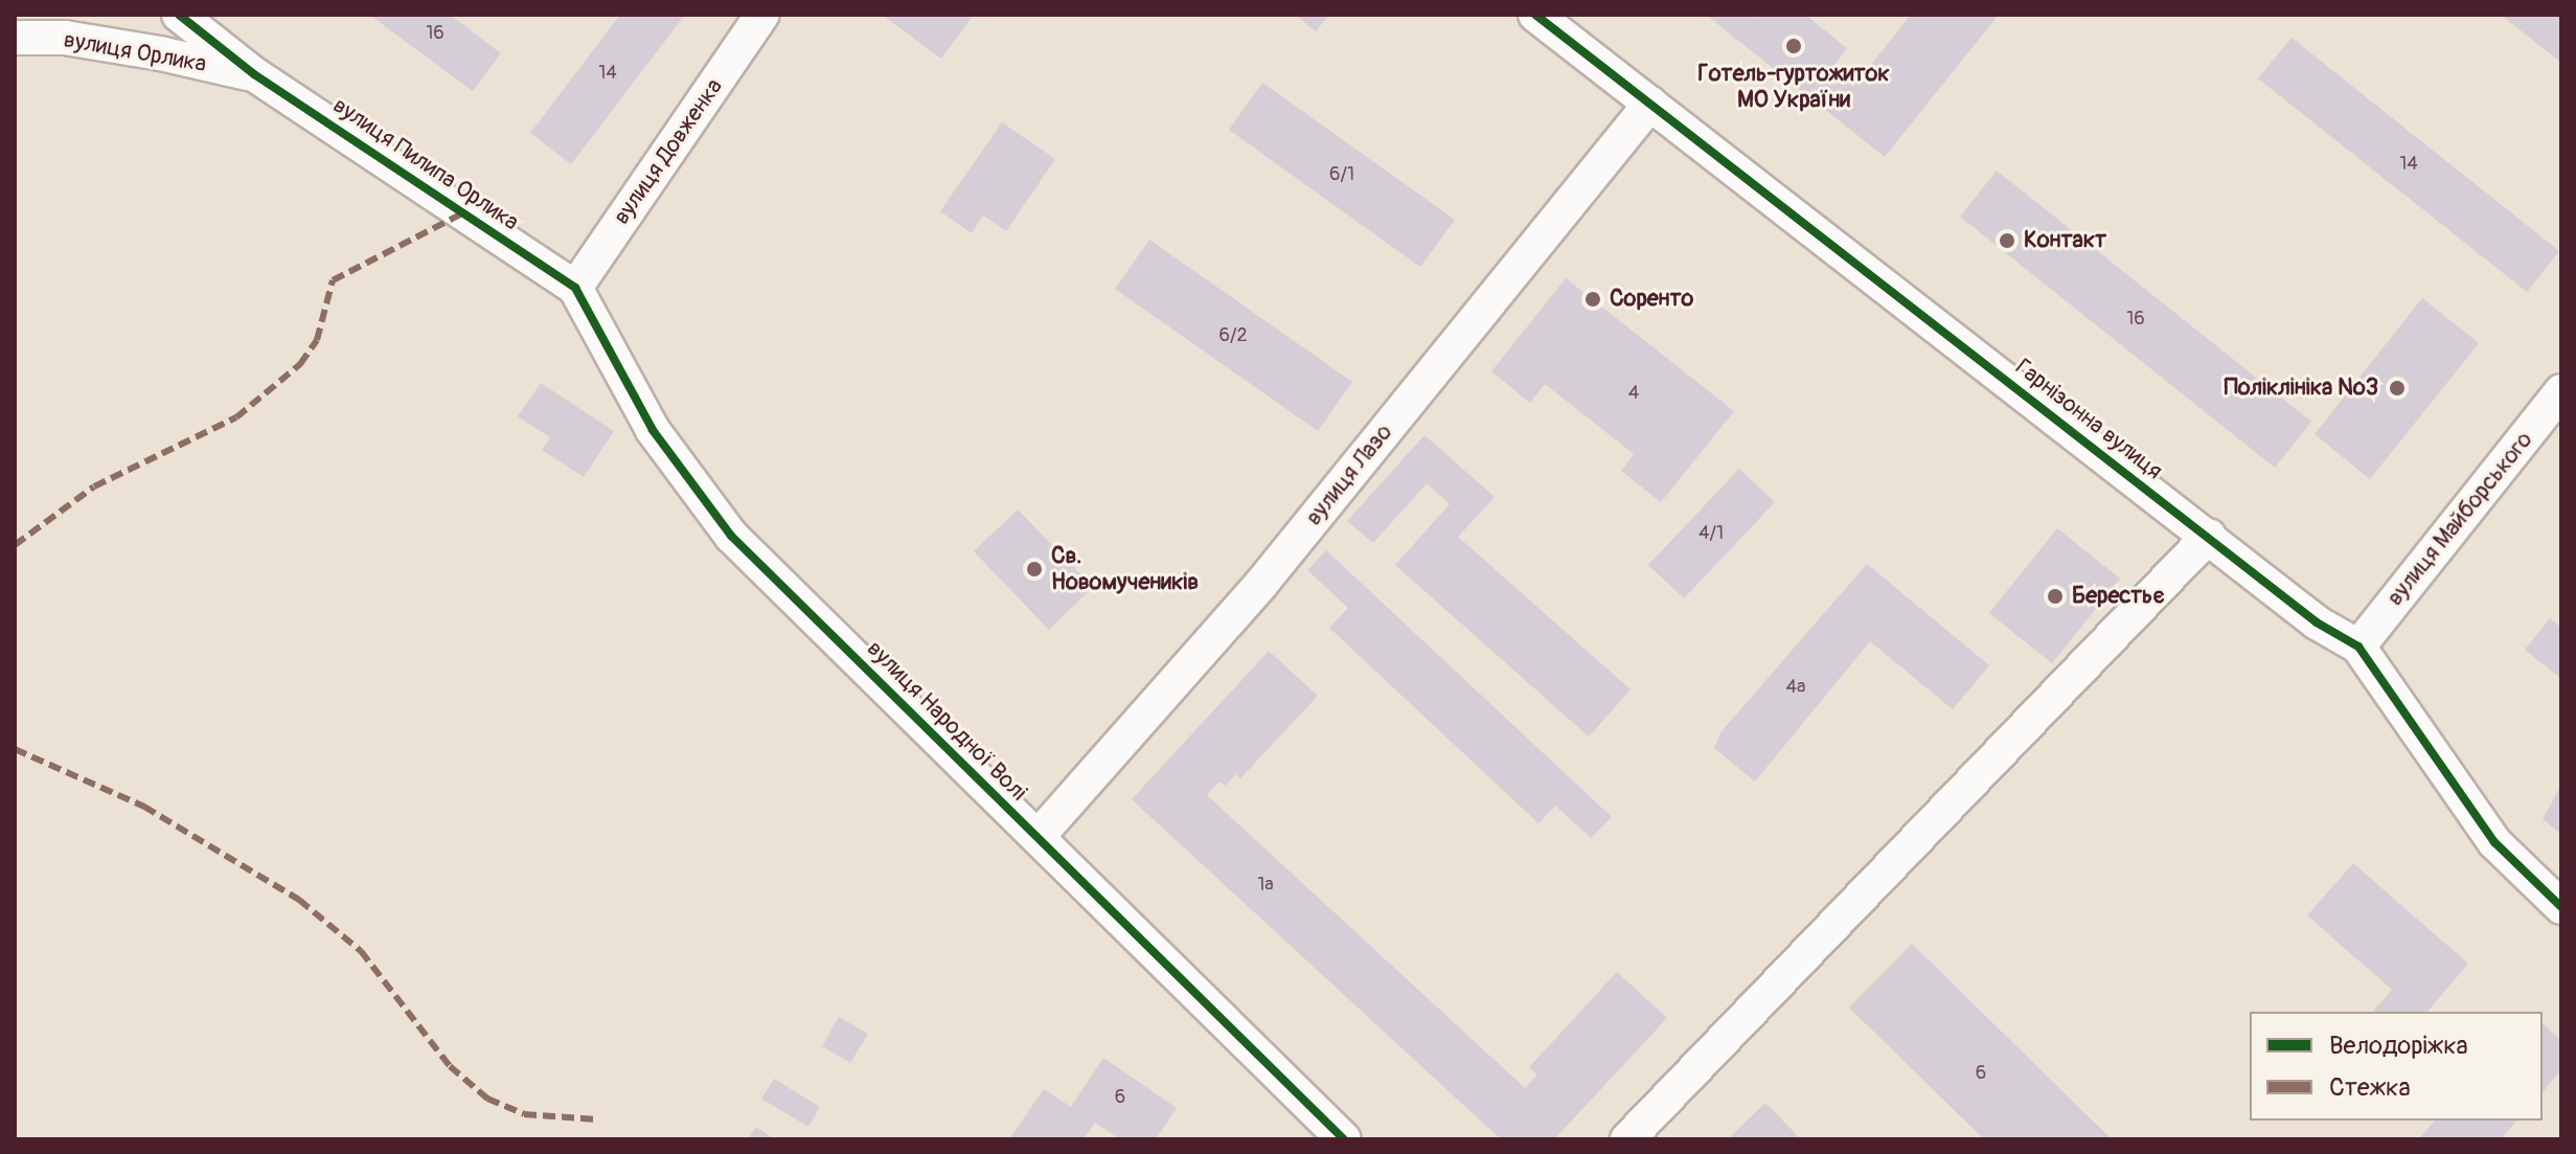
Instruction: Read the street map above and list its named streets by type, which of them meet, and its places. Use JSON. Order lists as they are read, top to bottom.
{
  "streets": {
    "street": [
      "вулиця Орлика",
      "вулиця Довженка",
      "вулиця Пилипа Орлика",
      "Гарнізонна вулиця",
      "вулиця Лазо",
      "вулиця Майборського",
      "вулиця Народної Волі"
    ]
  },
  "crossings": [
    ["вулиця Орлика", "вулиця Пилипа Орлика"],
    ["вулиця Довженка", "вулиця Пилипа Орлика"],
    ["вулиця Довженка", "вулиця Народної Волі"],
    ["вулиця Пилипа Орлика", "вулиця Народної Волі"],
    ["Гарнізонна вулиця", "вулиця Лазо"],
    ["Гарнізонна вулиця", "вулиця Майборського"],
    ["вулиця Лазо", "вулиця Народної Волі"]
  ],
  "places": [
    "Готель-гуртожиток МО України",
    "Контакт",
    "Соренто",
    "Поліклініка №3",
    "Св. Новомучеників",
    "Берестьє"
  ],
  "house_numbers": [
    "16",
    "14",
    "14",
    "6/1",
    "16",
    "6/2",
    "4",
    "4/1",
    "4а",
    "1а",
    "6",
    "6"
  ],
  "legend": ["Велодоріжка", "Стежка"]
}
